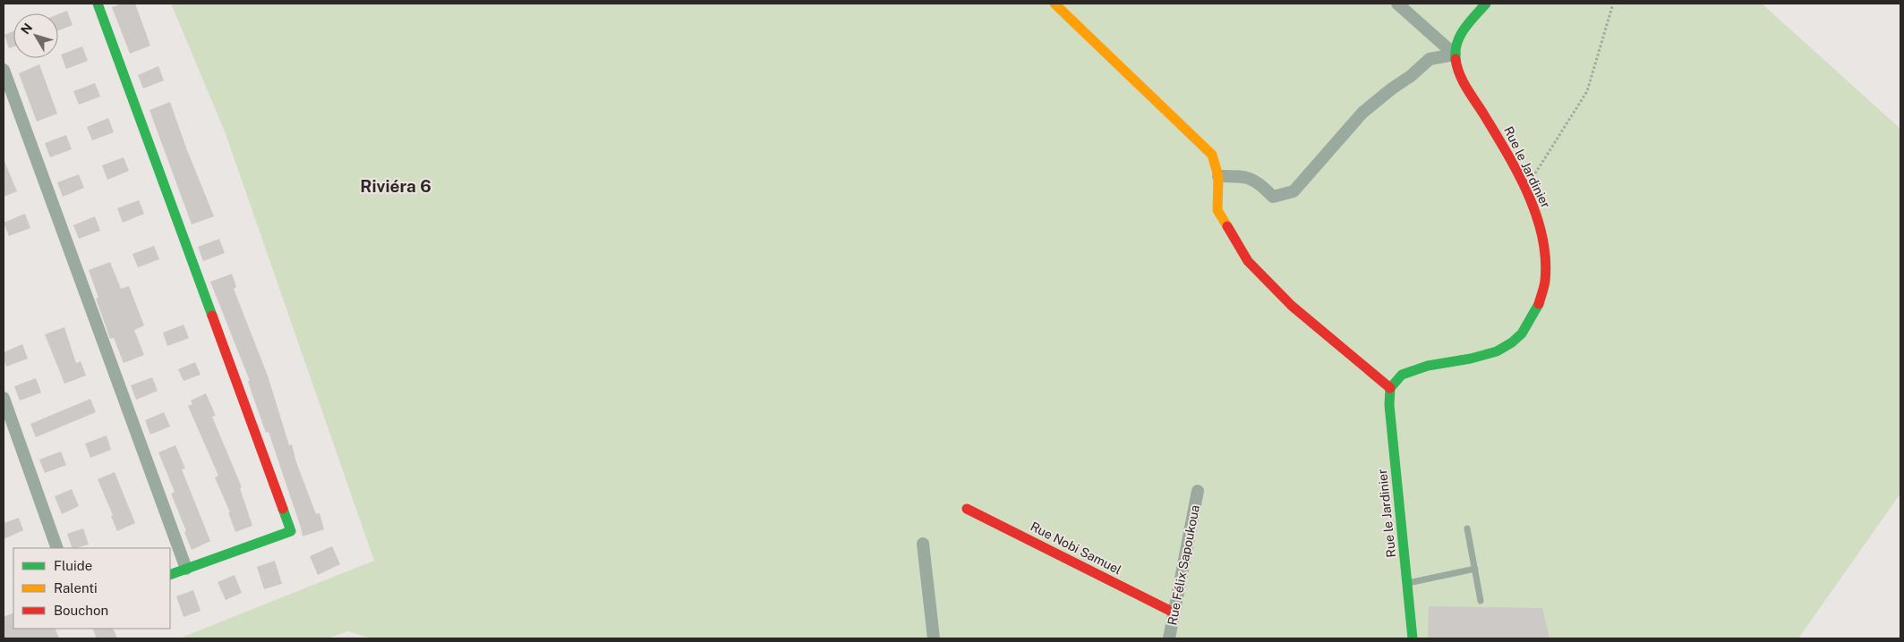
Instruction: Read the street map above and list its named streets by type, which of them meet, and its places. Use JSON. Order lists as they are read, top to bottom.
{
  "streets": {
    "street": ["Rue le Jardinier", "Rue Nobi Samuel", "Rue Félix Sapoukoua"]
  },
  "crossings": [
    ["Rue Nobi Samuel", "Rue Félix Sapoukoua"]
  ],
  "districts": ["Riviéra 6"],
  "legend": ["Fluide", "Ralenti", "Bouchon"],
  "north": "top left"
}
